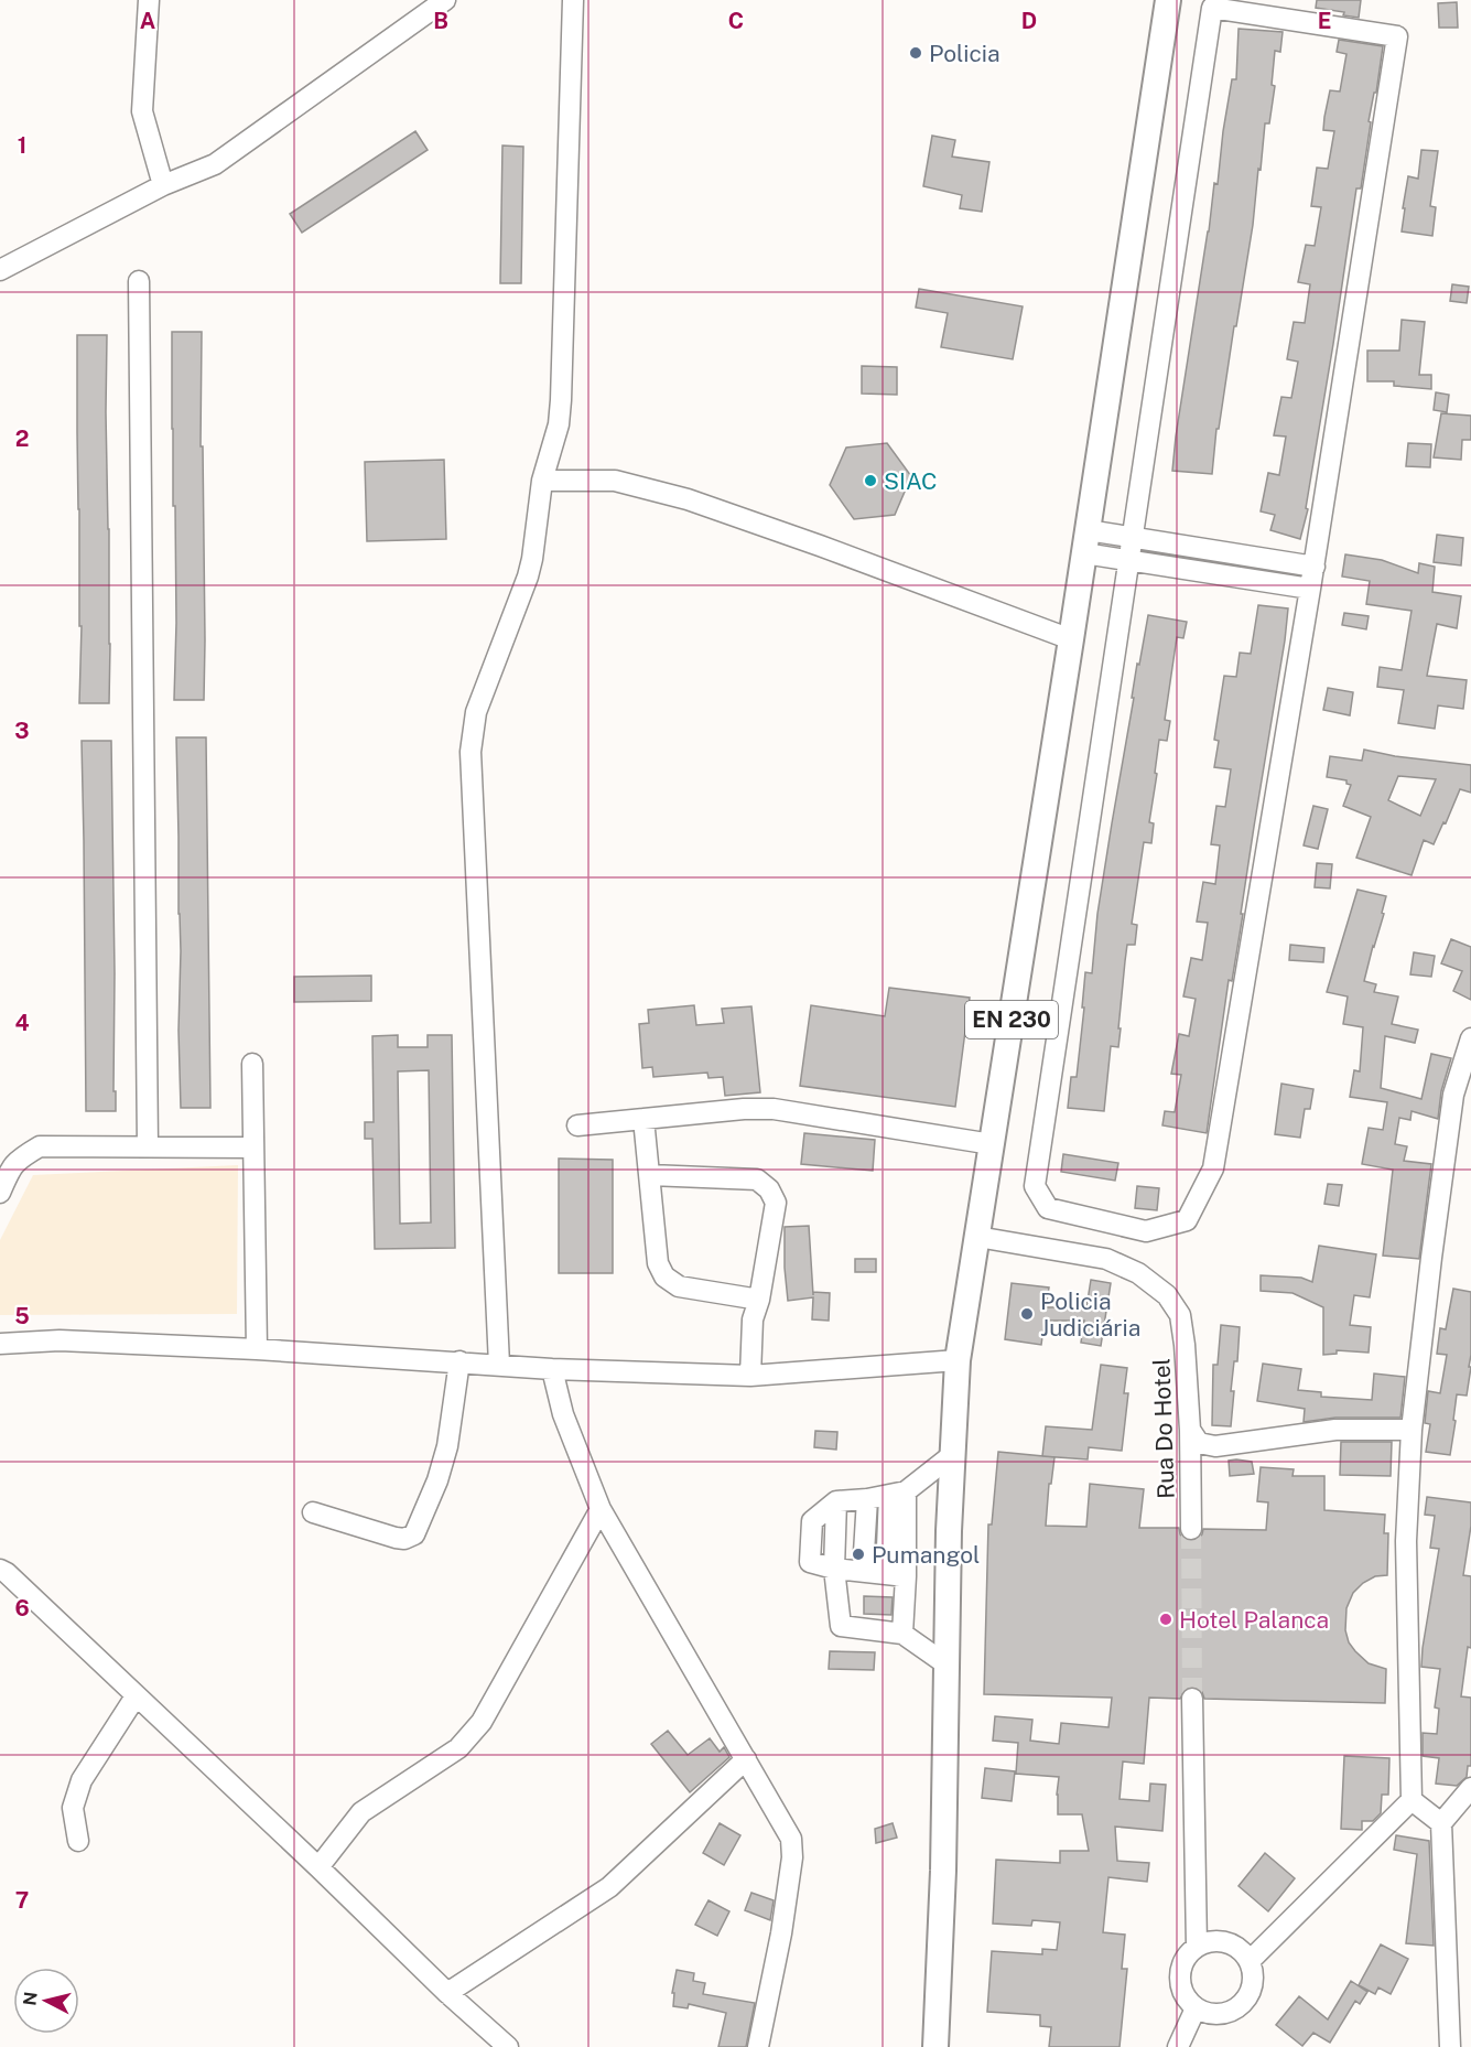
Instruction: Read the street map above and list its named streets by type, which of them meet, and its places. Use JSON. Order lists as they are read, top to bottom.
{
  "streets": {
    "main road": ["EN 230"],
    "street": ["Rua Do Hotel"]
  },
  "crossings": [
    ["EN 230", "Rua Do Hotel"]
  ],
  "places": [
    "Policia",
    "SIAC",
    "Policia Judiciária",
    "Pumangol",
    "Hotel Palanca"
  ],
  "north": "left",
  "grid": {
    "columns": [
      "A",
      "B",
      "C",
      "D",
      "E"
    ],
    "rows": [
      "1",
      "2",
      "3",
      "4",
      "5",
      "6",
      "7"
    ]
  }
}
